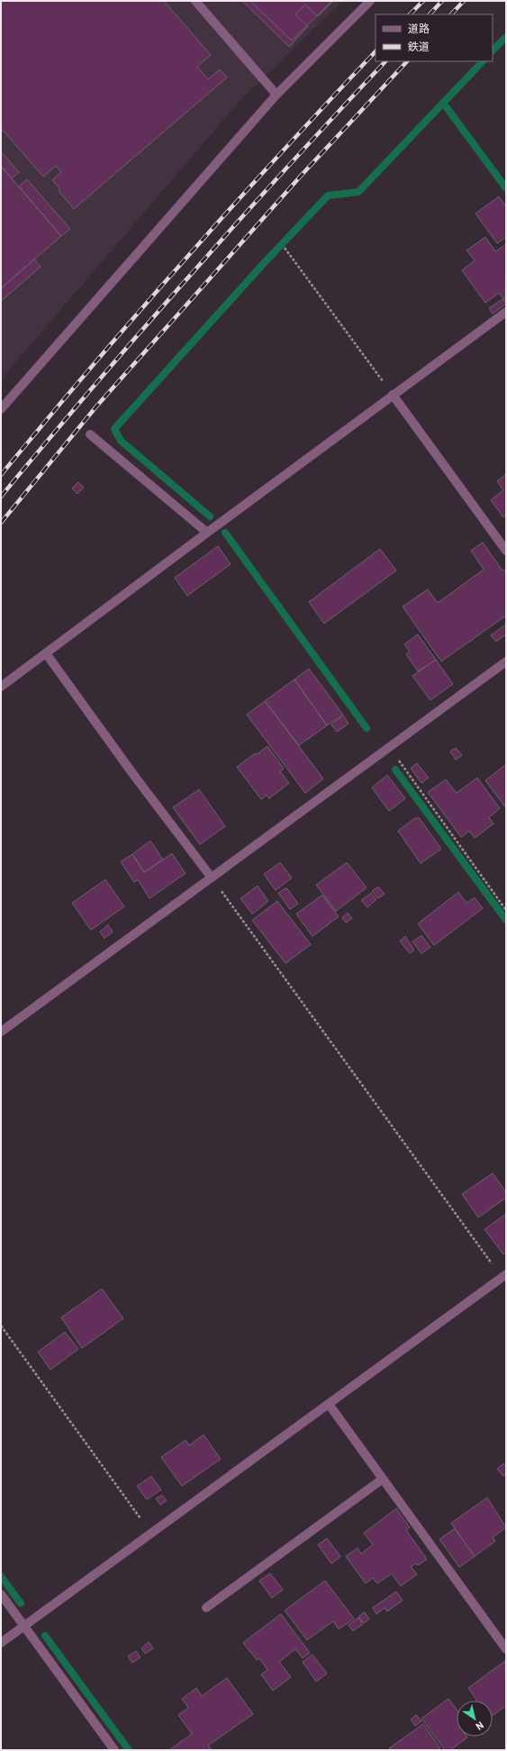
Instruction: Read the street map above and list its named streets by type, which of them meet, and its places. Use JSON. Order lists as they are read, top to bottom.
{
  "legend": ["道路", "鉄道"],
  "north": "bottom right"
}
